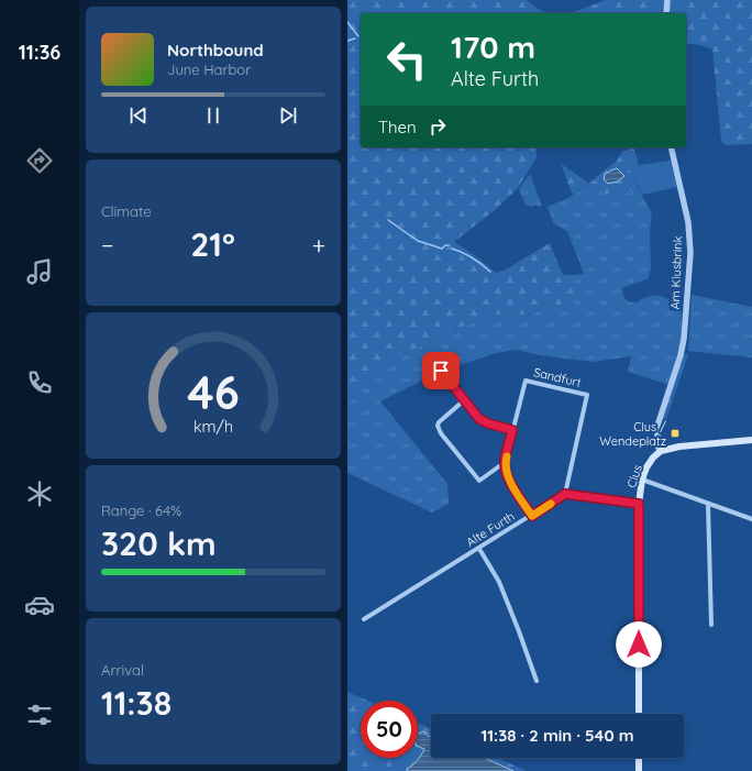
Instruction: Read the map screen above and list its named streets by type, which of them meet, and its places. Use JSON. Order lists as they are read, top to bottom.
{
  "streets": {
    "main road": ["Clus"],
    "street": ["Am Klusbrink", "Sandfurt", "Alte Furth"]
  },
  "crossings": [
    ["Am Klusbrink", "Clus"],
    ["Sandfurt", "Alte Furth"]
  ],
  "places": {
    "transit": ["Clus / Wendeplatz"]
  },
  "page": {
    "tabs": "11:36",
    "turn": ["170 m", "Alte Furth"],
    "song": ["Northbound", "June Harbor"],
    "then": "Then",
    "tile": [
      "Climate",
      ["Range · 64%", "320 km"],
      ["Arrival", "11:38"]
    ],
    "heat": ["−", "21°", "+"],
    "limit": "50",
    "trip": "11:38 · 2 min · 540 m",
    "gauge": ["46", "km/h"]
  }
}
